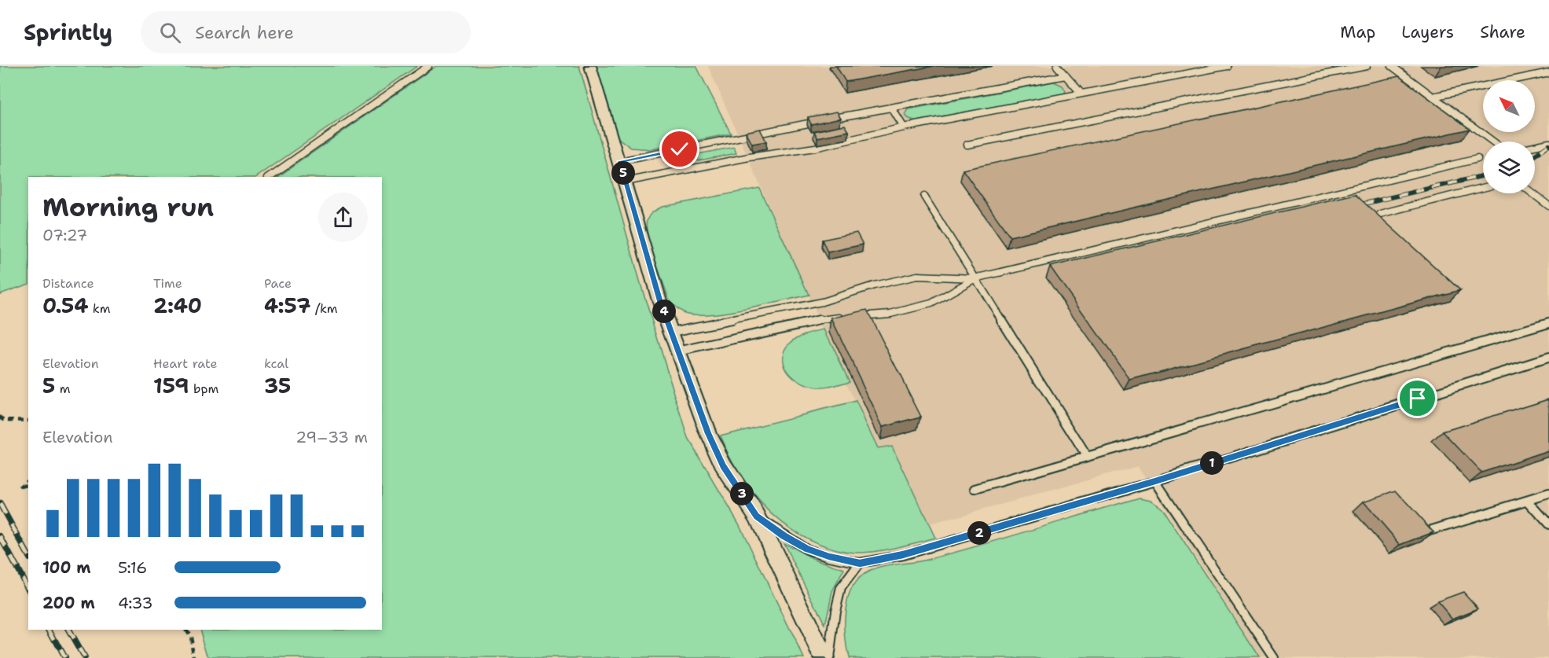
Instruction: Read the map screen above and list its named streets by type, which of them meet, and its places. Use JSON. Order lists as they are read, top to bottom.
{
  "north": "top left",
  "page": {
    "header": "Sprintly",
    "search": "Search here",
    "nav": ["Map", "Layers", "Share"],
    "pins": [
      "5",
      "4",
      "1",
      "3",
      "2"
    ],
    "heading": ["Morning run", "07:27"],
    "stats": [
      ["Distance", "0.54 km"],
      ["Time", "2:40"],
      ["Pace", "4:57 /km"],
      ["Elevation", "5 m"],
      ["Heart rate", "159 bpm"],
      ["kcal", "35"]
    ],
    "chart": ["Elevation", "29–33 m"],
    "list": [
      {
        "name": "100 m",
        "note": "5:16"
      },
      {
        "name": "200 m",
        "note": "4:33"
      }
    ]
  }
}
